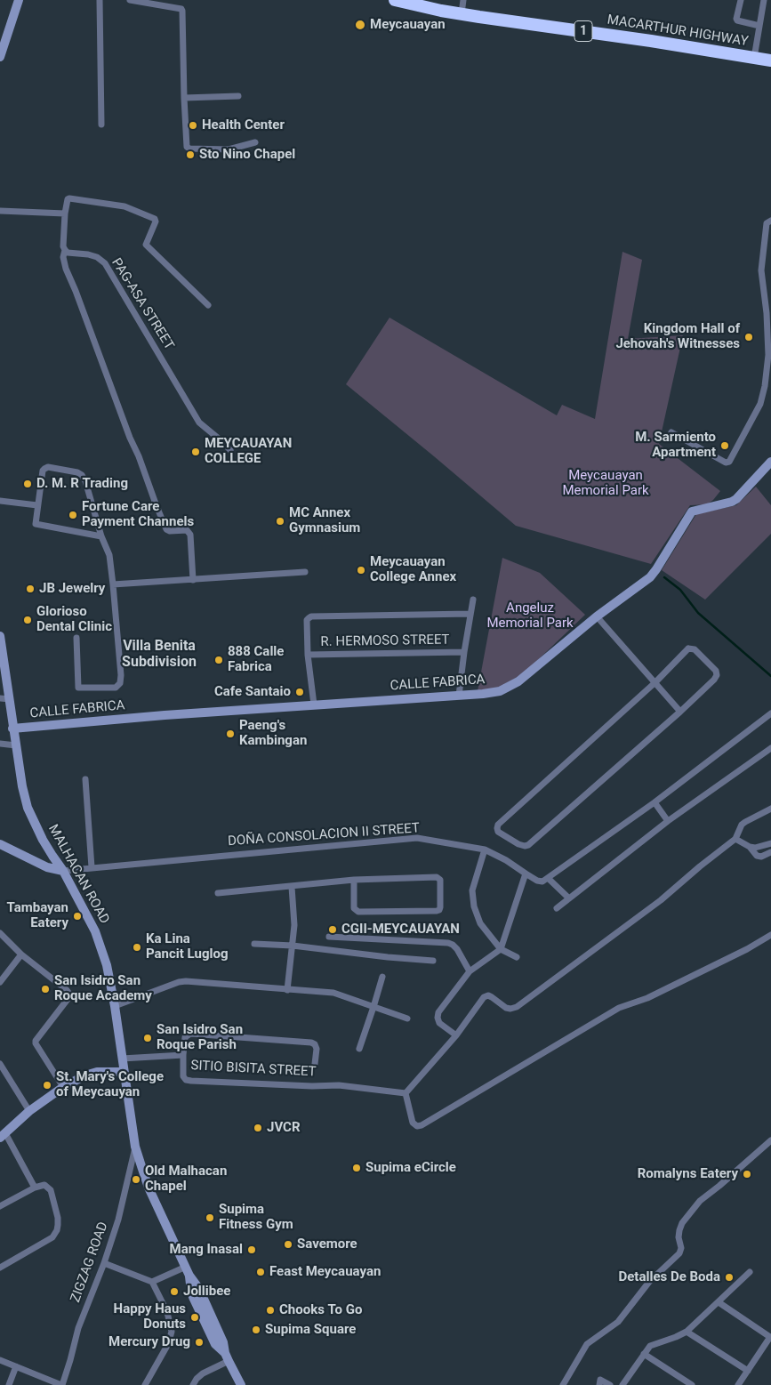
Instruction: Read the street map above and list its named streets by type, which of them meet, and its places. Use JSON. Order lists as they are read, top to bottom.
{
  "streets": {
    "highway": ["1", "MACARTHUR HIGHWAY"],
    "street": [
      "PAG-ASA STREET",
      "R. HERMOSO STREET",
      "CALLE FABRICA",
      "DOÑA CONSOLACION II STREET",
      "MALHACAN ROAD",
      "SITIO BISITA STREET",
      "ZIGZAG ROAD"
    ]
  },
  "crossings": [
    ["CALLE FABRICA", "MALHACAN ROAD"],
    ["DOÑA CONSOLACION II STREET", "MALHACAN ROAD"],
    ["MALHACAN ROAD", "SITIO BISITA STREET"],
    ["MALHACAN ROAD", "ZIGZAG ROAD"]
  ],
  "districts": ["Villa Benita Subdivision"],
  "parks": ["Meycauayan Memorial Park", "Angeluz Memorial Park"],
  "places": [
    "Meycauayan",
    "Health Center",
    "Sto Nino Chapel",
    "Kingdom Hall of Jehovah's Witnesses",
    "M. Sarmiento Apartment",
    "MEYCAUAYAN COLLEGE",
    "D. M. R Trading",
    "Fortune Care Payment Channels",
    "MC Annex Gymnasium",
    "Meycauayan College Annex",
    "JB Jewelry",
    "Glorioso Dental Clinic",
    "888 Calle Fabrica",
    "Cafe Santaio",
    "Paeng's Kambingan",
    "Tambayan Eatery",
    "CGII-MEYCAUAYAN",
    "Ka Lina Pancit Luglog",
    "San Isidro San Roque Academy",
    "San Isidro San Roque Parish",
    "St. Mary's College of Meycauyan",
    "JVCR",
    "Supima eCircle",
    "Romalyns Eatery",
    "Old Malhacan Chapel",
    "Supima Fitness Gym",
    "Savemore",
    "Mang Inasal",
    "Feast Meycauayan",
    "Detalles De Boda",
    "Jollibee",
    "Chooks To Go",
    "Happy Haus Donuts",
    "Supima Square",
    "Mercury Drug"
  ]
}
